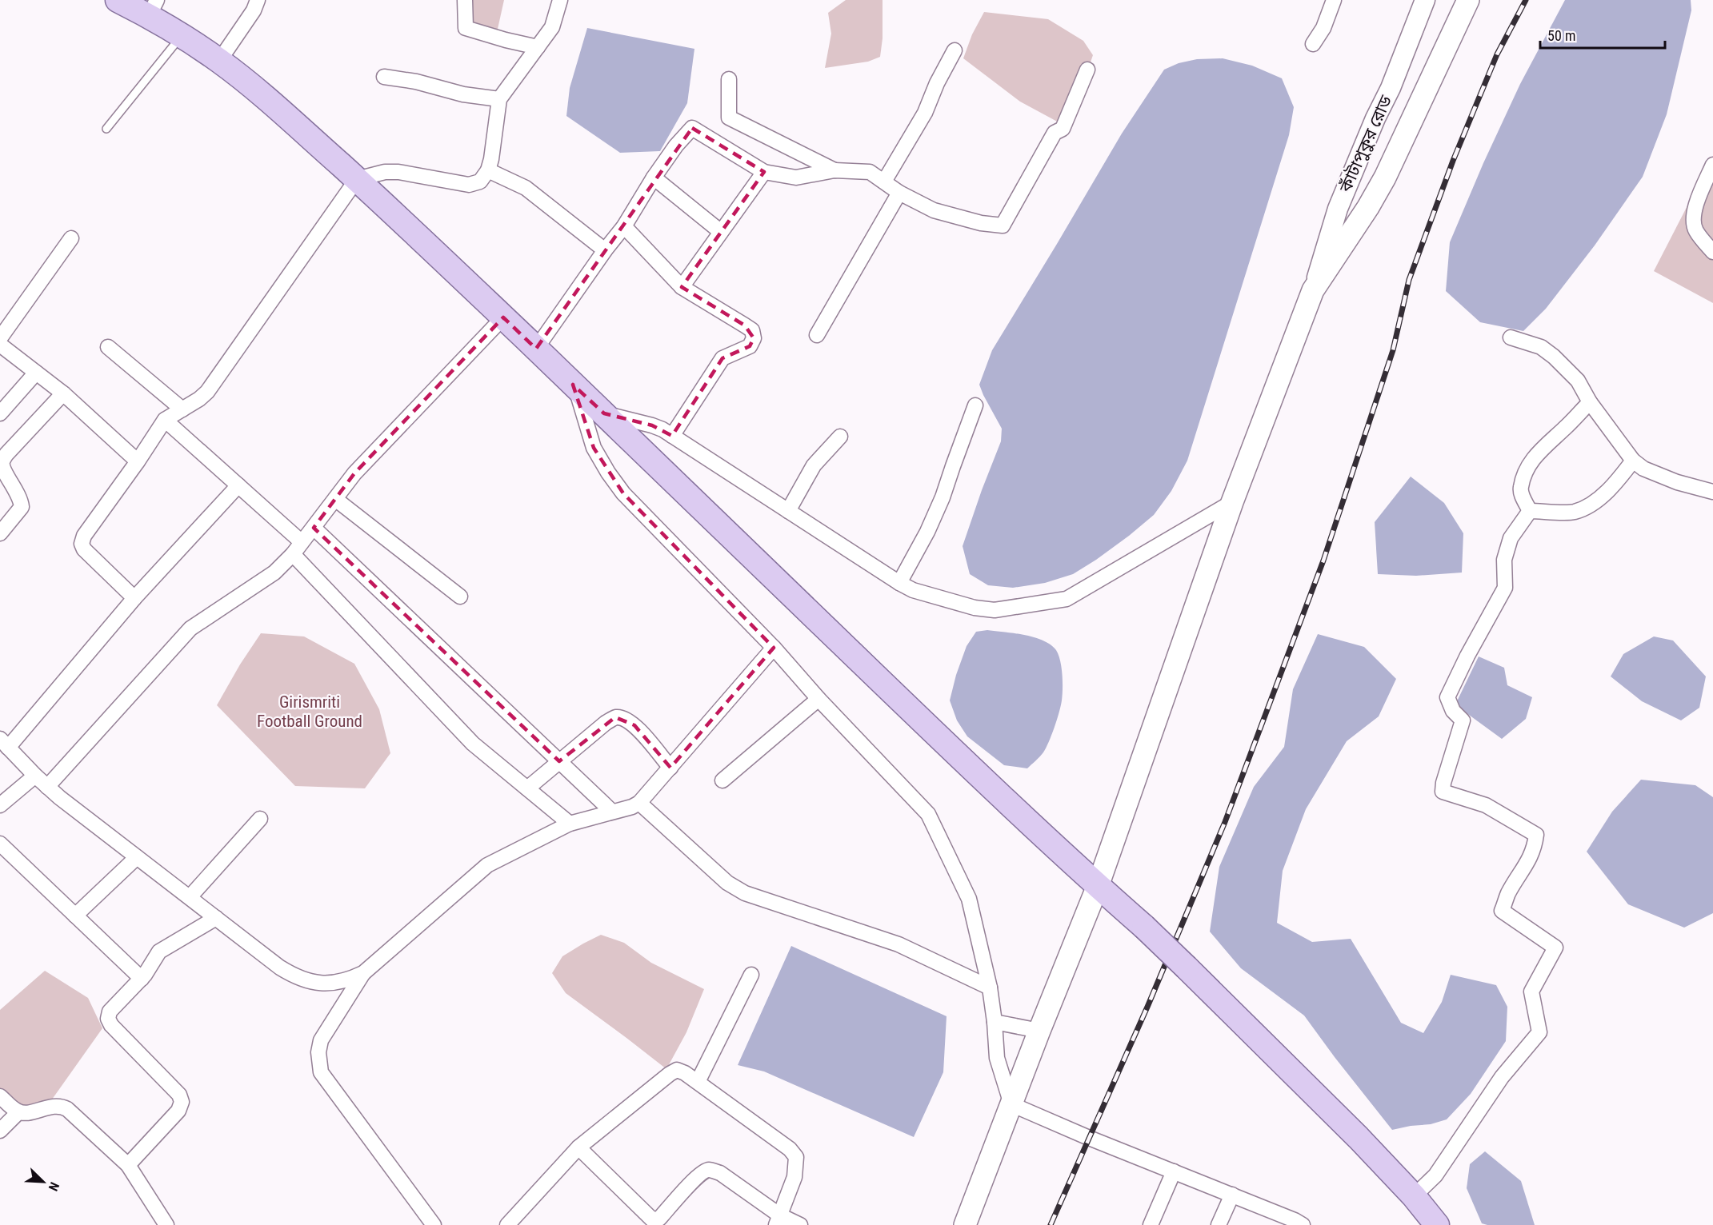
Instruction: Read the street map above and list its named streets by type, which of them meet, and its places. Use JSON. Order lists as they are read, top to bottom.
{
  "streets": {
    "street": ["কাঁটাপুকুর রোড"]
  },
  "parks": ["Girismriti Football Ground"],
  "scale_bar": "50 m",
  "north": "bottom right"
}
